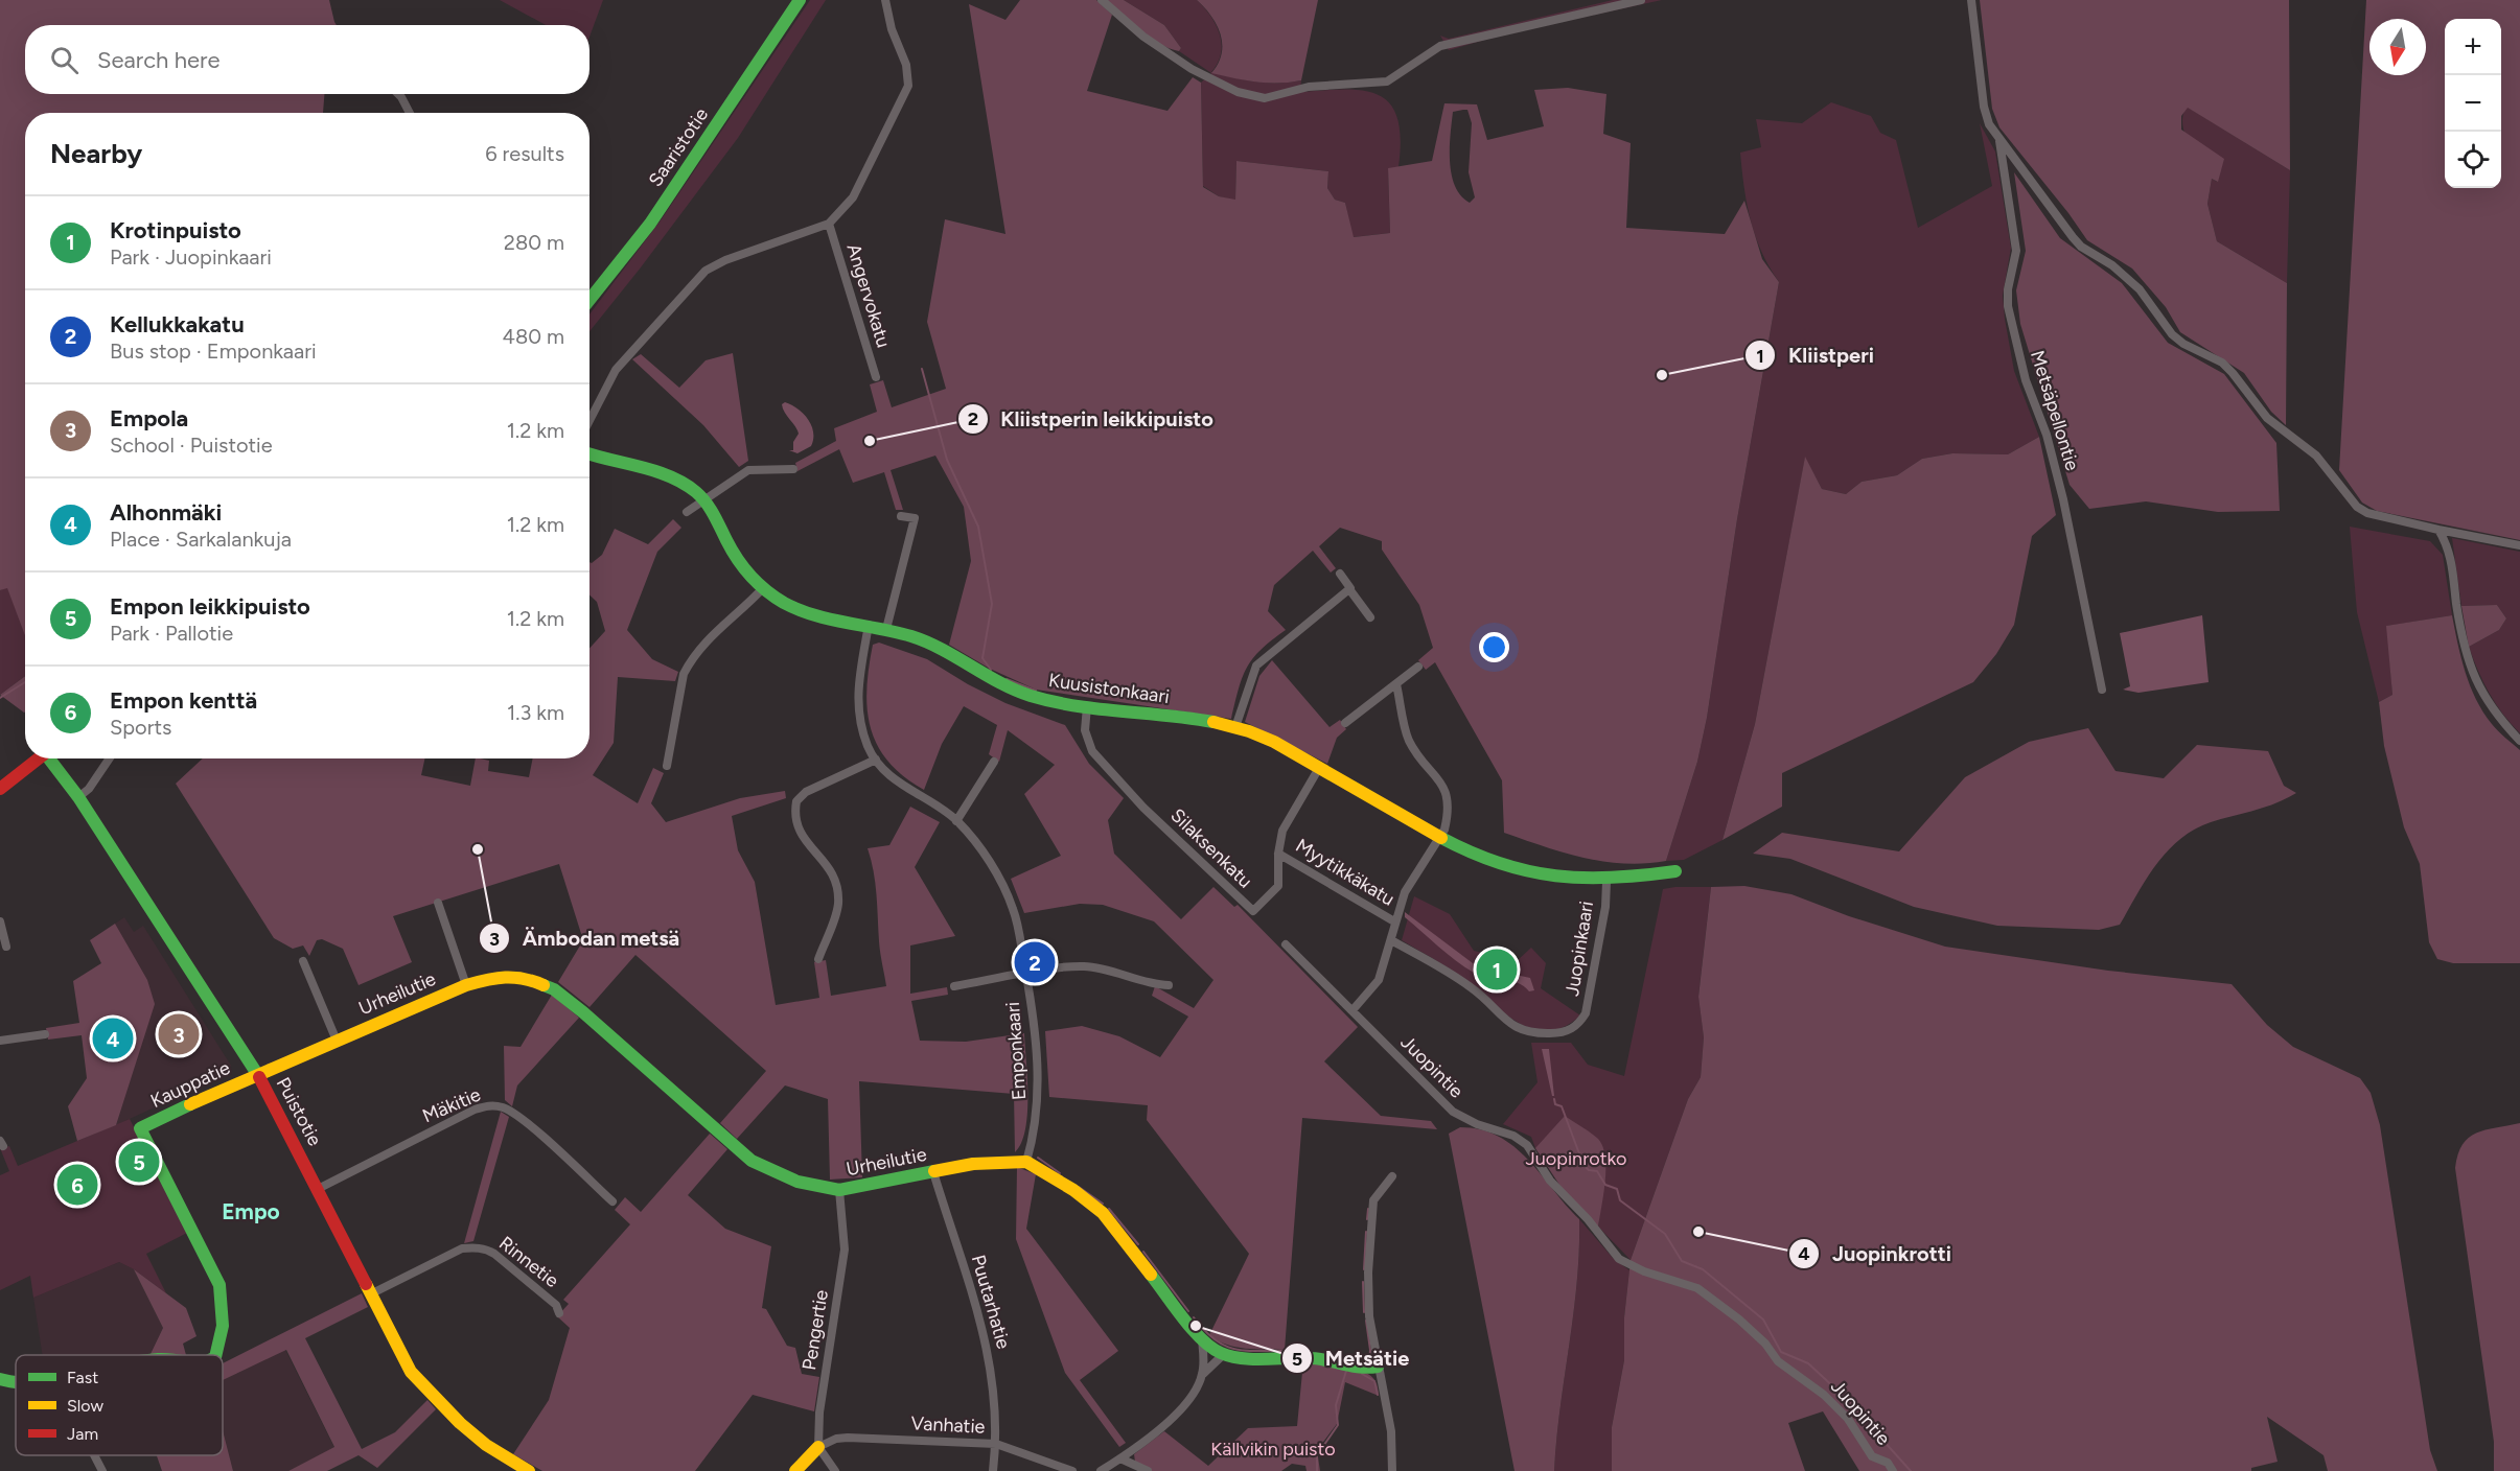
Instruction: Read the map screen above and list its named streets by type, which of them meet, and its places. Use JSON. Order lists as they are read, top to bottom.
{
  "streets": {
    "street": [
      "Saaristotie",
      "Angervokatu",
      "Metsäpellontie",
      "Kuusistonkaari",
      "Silaksenkatu",
      "Myytikkäkatu",
      "Juopinkaari",
      "Urheilutie",
      "Emponkaari",
      "Juopintie",
      "Kauppatie",
      "Mäkitie",
      "Puistotie",
      "Rinnetie",
      "Puutarhatie",
      "Pengertie",
      "Vanhatie"
    ]
  },
  "crossings": [
    ["Kuusistonkaari", "Silaksenkatu"],
    ["Kuusistonkaari", "Juopinkaari"],
    ["Kuusistonkaari", "Emponkaari"],
    ["Silaksenkatu", "Myytikkäkatu"],
    ["Urheilutie", "Emponkaari"],
    ["Urheilutie", "Kauppatie"],
    ["Urheilutie", "Puistotie"],
    ["Urheilutie", "Puutarhatie"],
    ["Urheilutie", "Pengertie"],
    ["Kauppatie", "Puistotie"],
    ["Mäkitie", "Puistotie"],
    ["Puistotie", "Rinnetie"],
    ["Puutarhatie", "Vanhatie"],
    ["Pengertie", "Vanhatie"]
  ],
  "districts": ["Empo"],
  "parks": ["Juopinrotko", "Källvikin puisto"],
  "places": [
    "Kliistperi",
    "Kliistperin leikkipuisto",
    "Ämbodan metsä",
    "Juopinkrotti",
    "Metsätie"
  ],
  "legend": ["Fast", "Slow", "Jam"],
  "north": "bottom",
  "page": {
    "map_buttons": ["+", "−"],
    "search": "Search here",
    "heading": ["Nearby", "6 results"],
    "list": [
      {
        "mark": "1",
        "name": "Krotinpuisto",
        "note": "Park · Juopinkaari",
        "value": "280 m"
      },
      {
        "mark": "2",
        "name": "Kellukkakatu",
        "note": "Bus stop · Emponkaari",
        "value": "480 m"
      },
      {
        "mark": "3",
        "name": "Empola",
        "note": "School · Puistotie",
        "value": "1.2 km"
      },
      {
        "mark": "4",
        "name": "Alhonmäki",
        "note": "Place · Sarkalankuja",
        "value": "1.2 km"
      },
      {
        "mark": "5",
        "name": "Empon leikkipuisto",
        "note": "Park · Pallotie",
        "value": "1.2 km"
      },
      {
        "mark": "6",
        "name": "Empon kenttä",
        "note": "Sports",
        "value": "1.3 km"
      }
    ],
    "pins": [
      "2",
      "1",
      "3",
      "4",
      "5",
      "6"
    ]
  }
}
